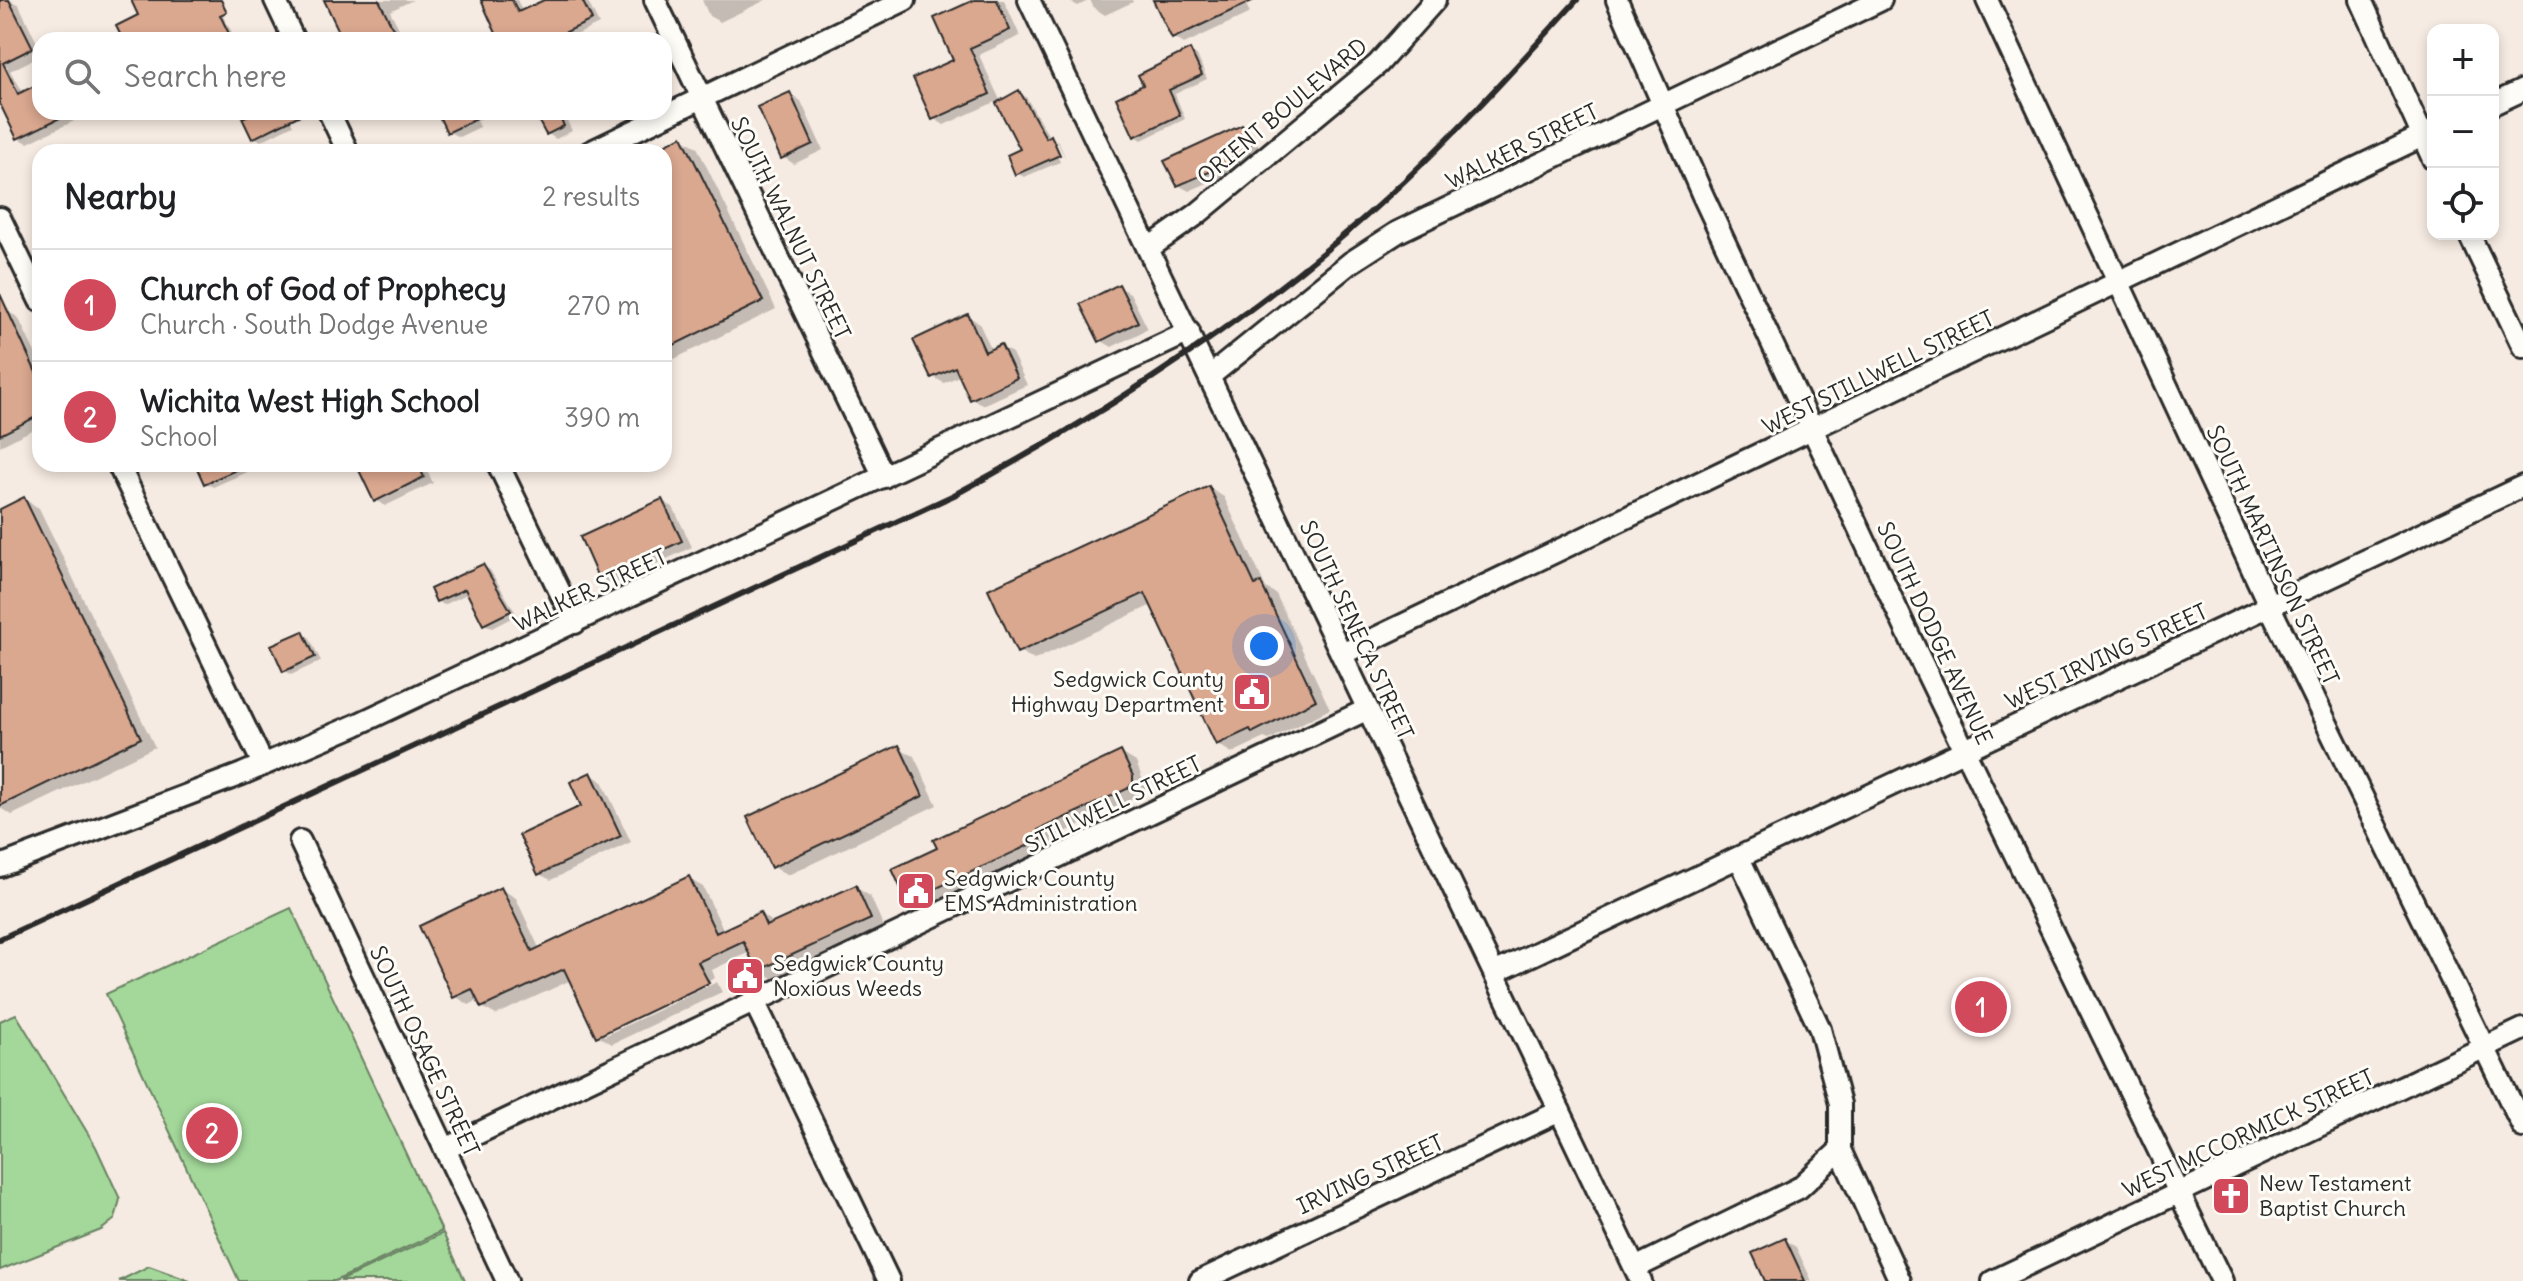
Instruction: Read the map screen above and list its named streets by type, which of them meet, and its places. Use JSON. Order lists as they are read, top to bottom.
{
  "streets": {
    "street": [
      "ORIENT BOULEVARD",
      "WALKER STREET",
      "SOUTH WALNUT STREET",
      "WEST STILLWELL STREET",
      "SOUTH MARTINSON STREET",
      "SOUTH SENECA STREET",
      "SOUTH DODGE AVENUE",
      "WEST IRVING STREET",
      "STILLWELL STREET",
      "SOUTH OSAGE STREET",
      "WEST MCCORMICK STREET",
      "IRVING STREET"
    ]
  },
  "crossings": [
    ["ORIENT BOULEVARD", "SOUTH SENECA STREET"],
    ["WALKER STREET", "SOUTH WALNUT STREET"],
    ["WALKER STREET", "SOUTH SENECA STREET"],
    ["WALKER STREET", "SOUTH DODGE AVENUE"],
    ["WEST STILLWELL STREET", "SOUTH MARTINSON STREET"],
    ["WEST STILLWELL STREET", "SOUTH SENECA STREET"],
    ["WEST STILLWELL STREET", "SOUTH DODGE AVENUE"],
    ["SOUTH MARTINSON STREET", "WEST IRVING STREET"],
    ["SOUTH MARTINSON STREET", "WEST MCCORMICK STREET"],
    ["SOUTH SENECA STREET", "WEST IRVING STREET"],
    ["SOUTH SENECA STREET", "STILLWELL STREET"],
    ["SOUTH SENECA STREET", "IRVING STREET"],
    ["SOUTH DODGE AVENUE", "WEST IRVING STREET"],
    ["SOUTH DODGE AVENUE", "WEST MCCORMICK STREET"],
    ["STILLWELL STREET", "SOUTH OSAGE STREET"]
  ],
  "places": {
    "public building": ["Sedgwick County Highway Department", "Sedgwick County EMS Administration", "Sedgwick County Noxious Weeds"],
    "church": ["New Testament Baptist Church"]
  },
  "page": {
    "map_buttons": ["+", "−"],
    "search": "Search here",
    "heading": ["Nearby", "2 results"],
    "list": [
      {
        "mark": "1",
        "name": "Church of God of Prophecy",
        "note": "Church · South Dodge Avenue",
        "value": "270 m"
      },
      {
        "mark": "2",
        "name": "Wichita West High School",
        "note": "School",
        "value": "390 m"
      }
    ],
    "pins": ["1", "2"]
  }
}
